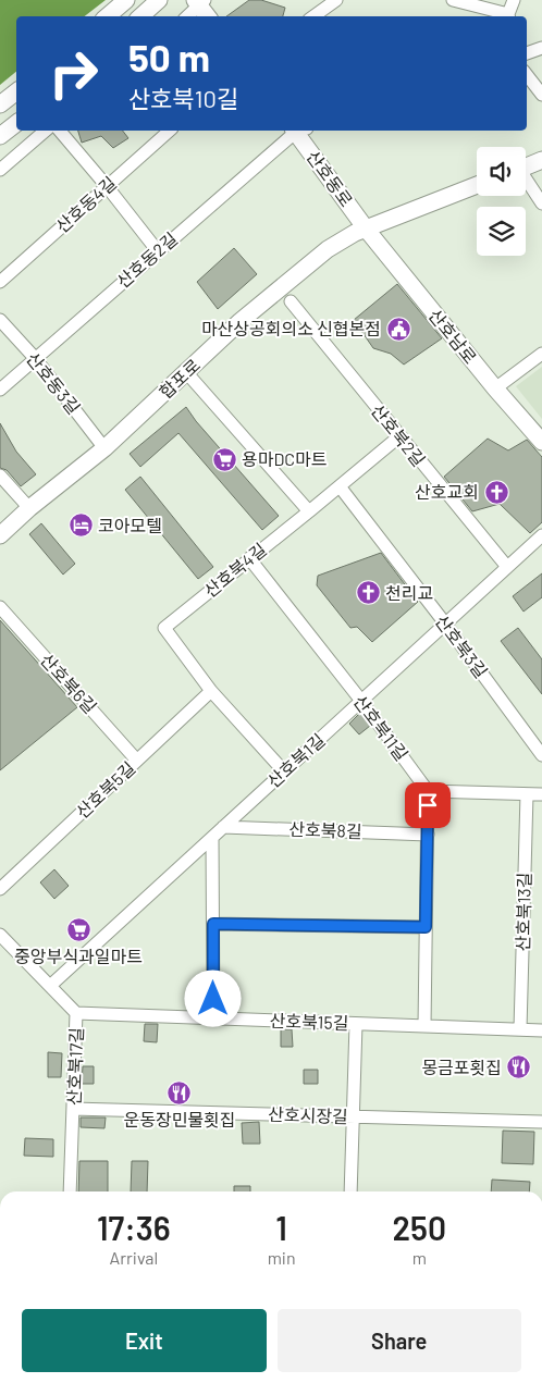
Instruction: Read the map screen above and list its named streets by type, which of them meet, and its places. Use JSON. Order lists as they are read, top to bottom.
{
  "streets": {
    "main road": ["산호동로", "산호남로", "합포로"],
    "street": [
      "산호동4길",
      "산호동2길",
      "산호동3길",
      "산호북2길",
      "산호북4길",
      "산호북3길",
      "산호북6길",
      "산호북11길",
      "산호북1길",
      "산호북5길",
      "산호북8길",
      "산호북13길",
      "산호북15길",
      "산호북17길",
      "산호시장길"
    ]
  },
  "crossings": [
    ["산호동로", "산호남로"],
    ["산호동로", "합포로"],
    ["산호동2길", "산호동3길"],
    ["산호남로", "합포로"],
    ["합포로", "산호동3길"],
    ["산호북2길", "산호북4길"],
    ["산호북2길", "산호북1길"],
    ["산호북4길", "산호북3길"],
    ["산호북4길", "산호북11길"],
    ["산호북4길", "산호북1길"],
    ["산호북4길", "산호북5길"],
    ["산호북3길", "산호북1길"],
    ["산호북6길", "산호북5길"],
    ["산호북11길", "산호북1길"],
    ["산호북1길", "산호북8길"],
    ["산호북1길", "산호북17길"],
    ["산호북13길", "산호북15길"],
    ["산호북15길", "산호북17길"],
    ["산호북17길", "산호시장길"]
  ],
  "places": {
    "public building": ["마산상공회의소 신협본점"],
    "supermarket": ["용마DC마트", "중앙부식과일마트"],
    "church": ["산호교회", "천리교"],
    "hotel": ["코아모텔"],
    "restaurant": ["몽금포횟집", "운동장민물횟집"]
  },
  "page": {
    "turn": ["50 m", "산호북10길"],
    "eta": [
      "17:36",
      "Arrival",
      "1",
      "min",
      "250",
      "m"
    ],
    "buttons": ["Exit", "Share"]
  }
}
